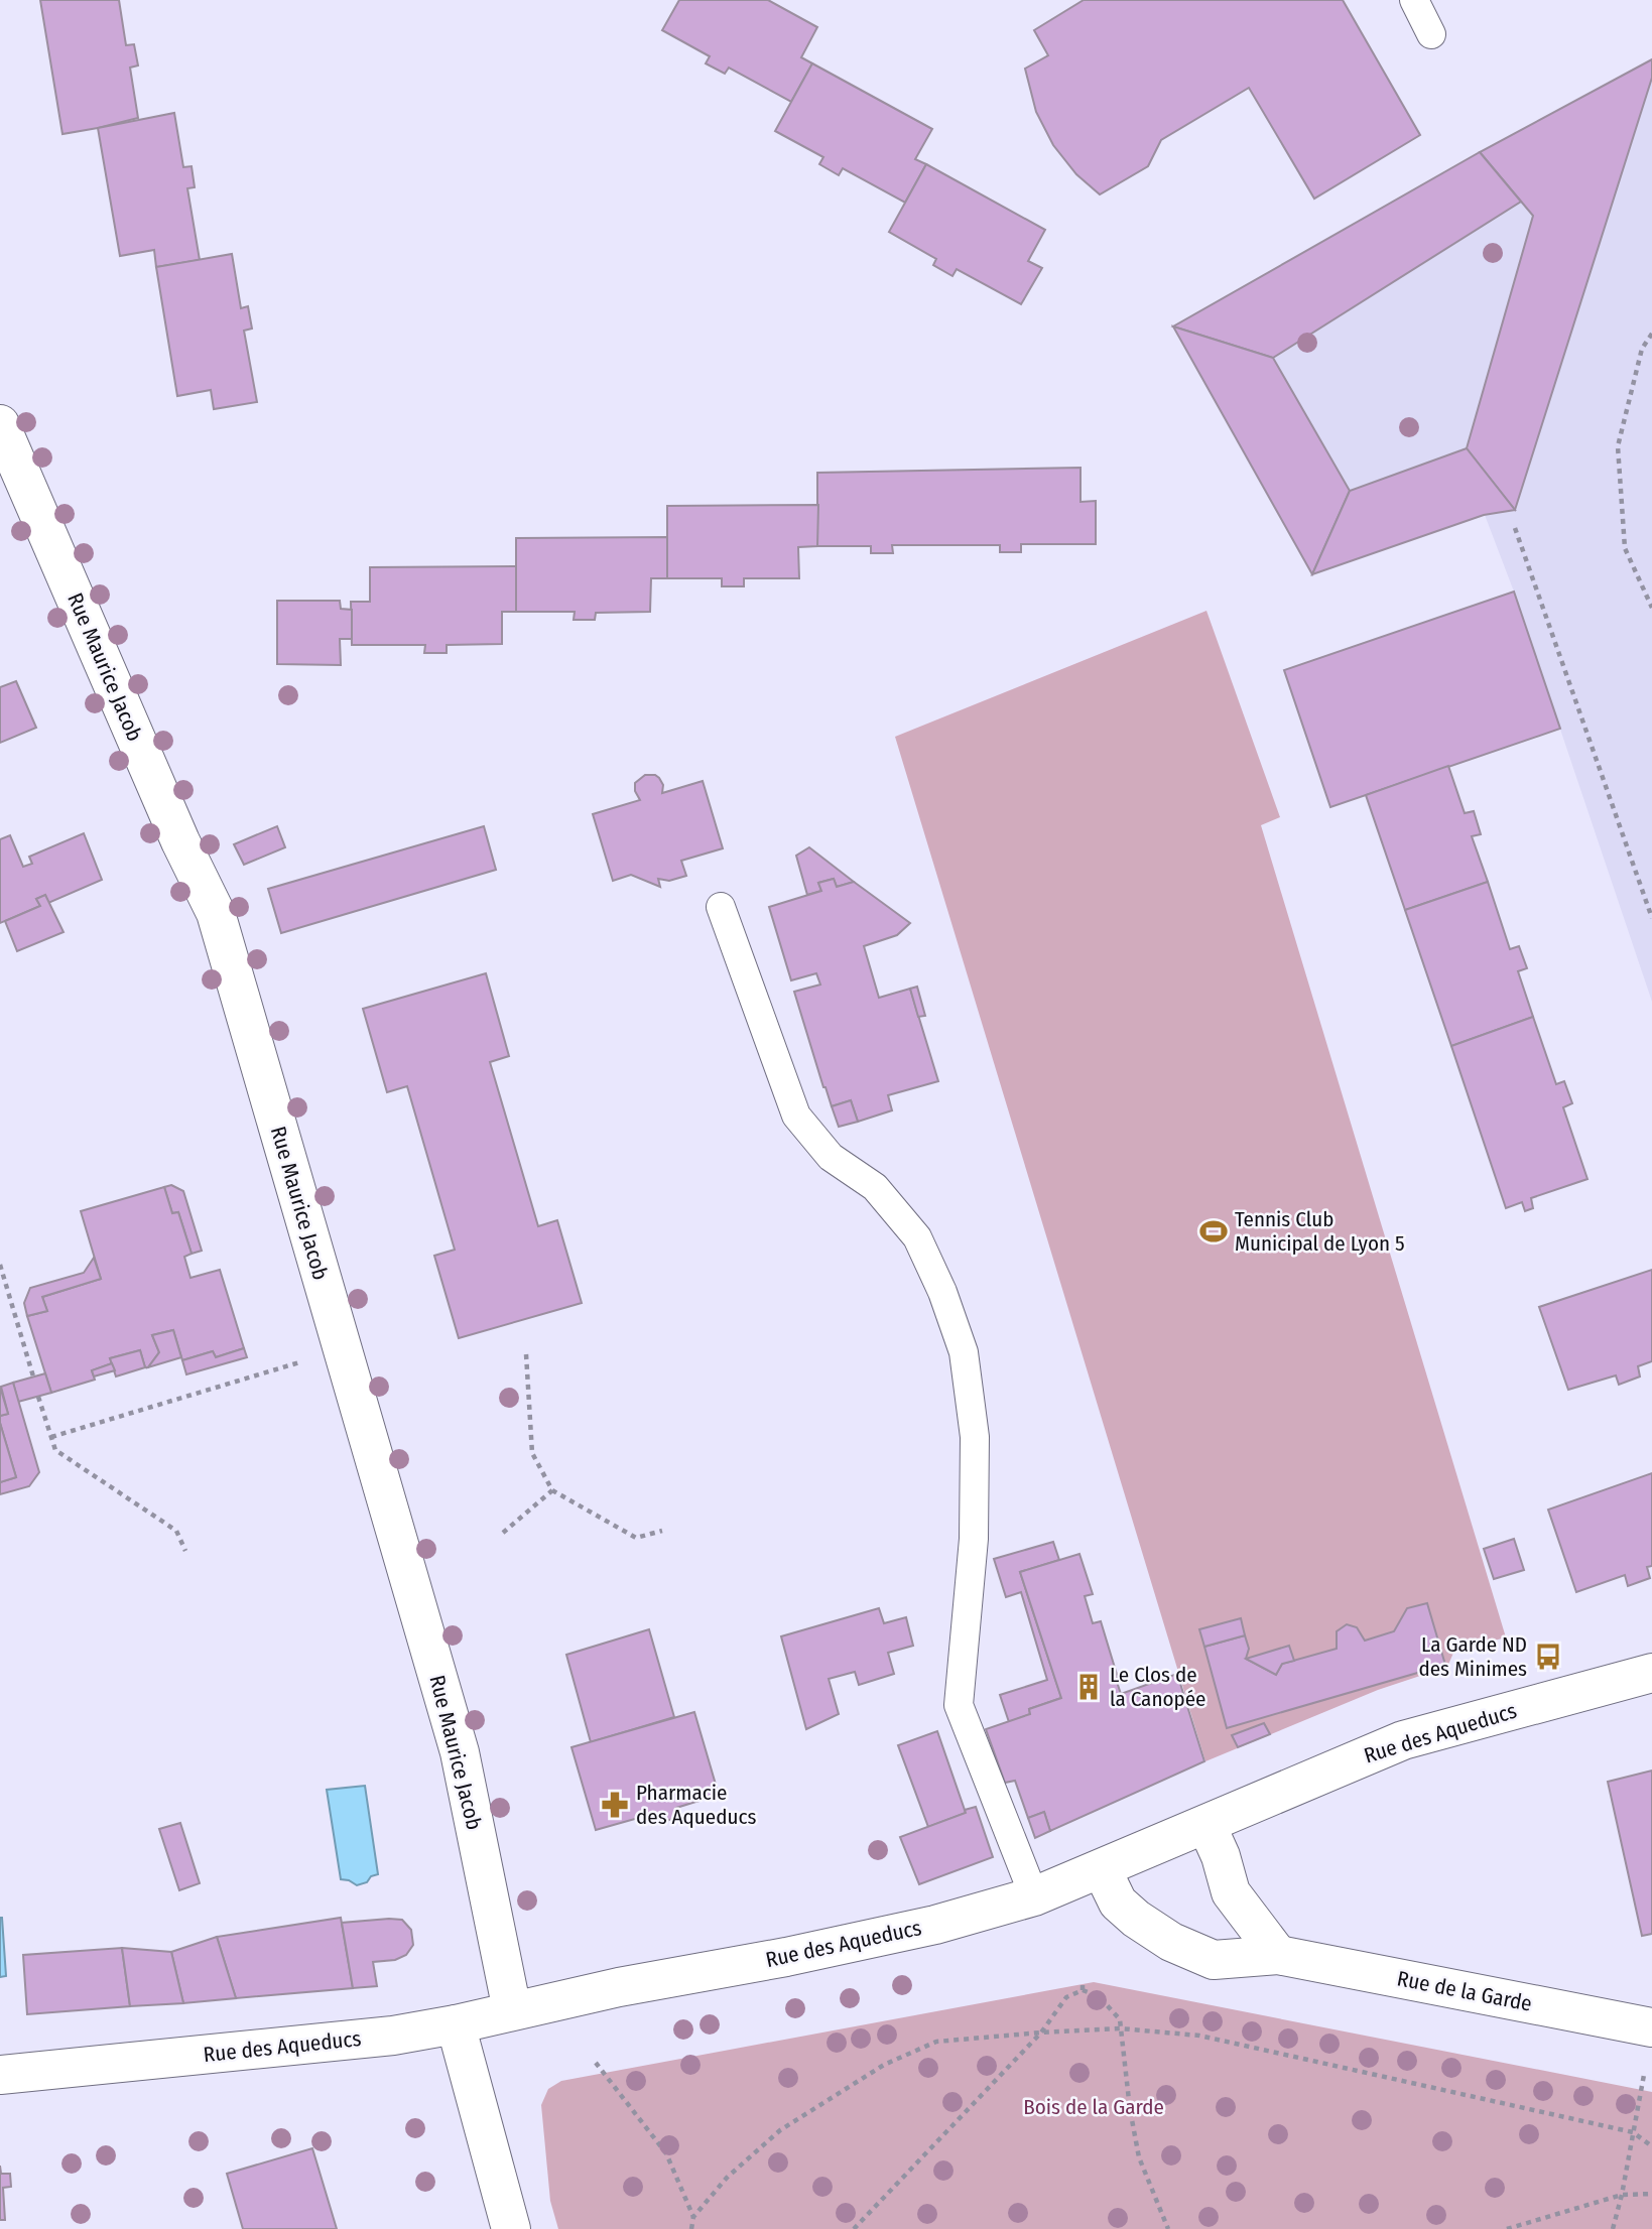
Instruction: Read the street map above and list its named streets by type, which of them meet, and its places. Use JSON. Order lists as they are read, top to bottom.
{
  "streets": {
    "street": ["Rue Maurice Jacob", "Rue des Aqueducs", "Rue de la Garde"]
  },
  "crossings": [
    ["Rue Maurice Jacob", "Rue des Aqueducs"],
    ["Rue des Aqueducs", "Rue de la Garde"]
  ],
  "parks": ["Bois de la Garde"],
  "places": {
    "sports": ["Tennis Club Municipal de Lyon 5"],
    "bus stop": ["La Garde ND des Minimes"],
    "building": ["Le Clos de la Canopée"],
    "pharmacy": ["Pharmacie des Aqueducs"]
  }
}
